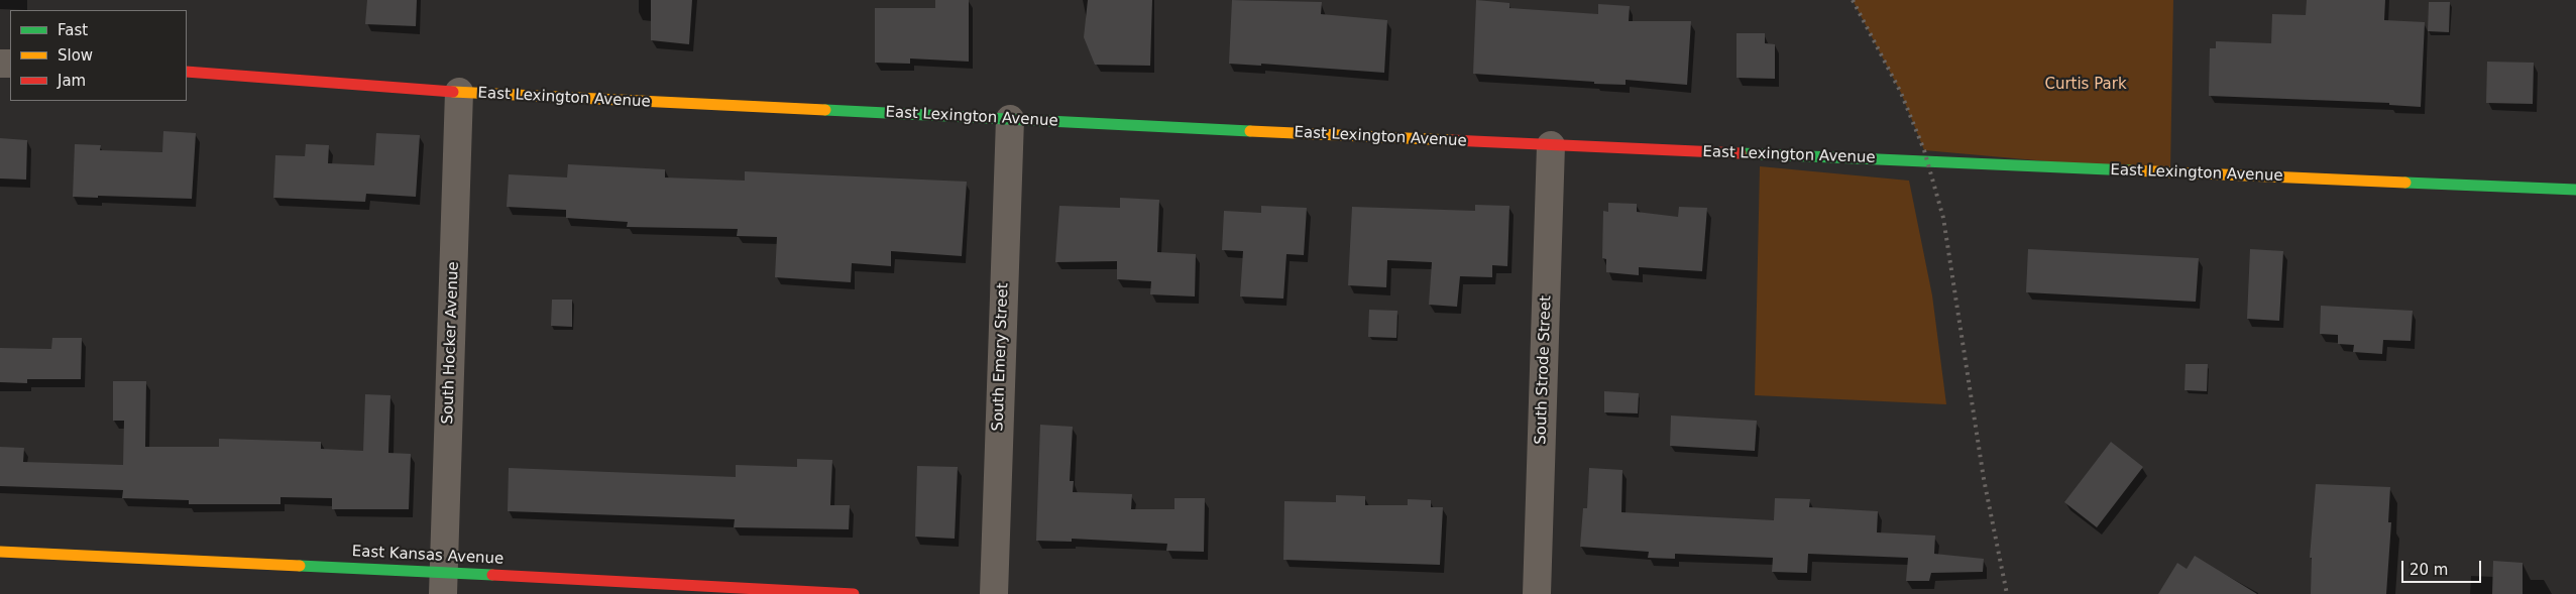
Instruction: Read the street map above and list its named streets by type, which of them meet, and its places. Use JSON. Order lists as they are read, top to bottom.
{
  "streets": {
    "street": [
      "East Lexington Avenue",
      "South Hocker Avenue",
      "South Emery Street",
      "South Strode Street",
      "East Kansas Avenue"
    ]
  },
  "crossings": [
    ["East Lexington Avenue", "South Hocker Avenue"],
    ["East Lexington Avenue", "South Emery Street"],
    ["East Lexington Avenue", "South Strode Street"],
    ["South Hocker Avenue", "East Kansas Avenue"]
  ],
  "parks": ["Curtis Park"],
  "legend": ["Fast", "Slow", "Jam"],
  "scale_bar": "20 m"
}
